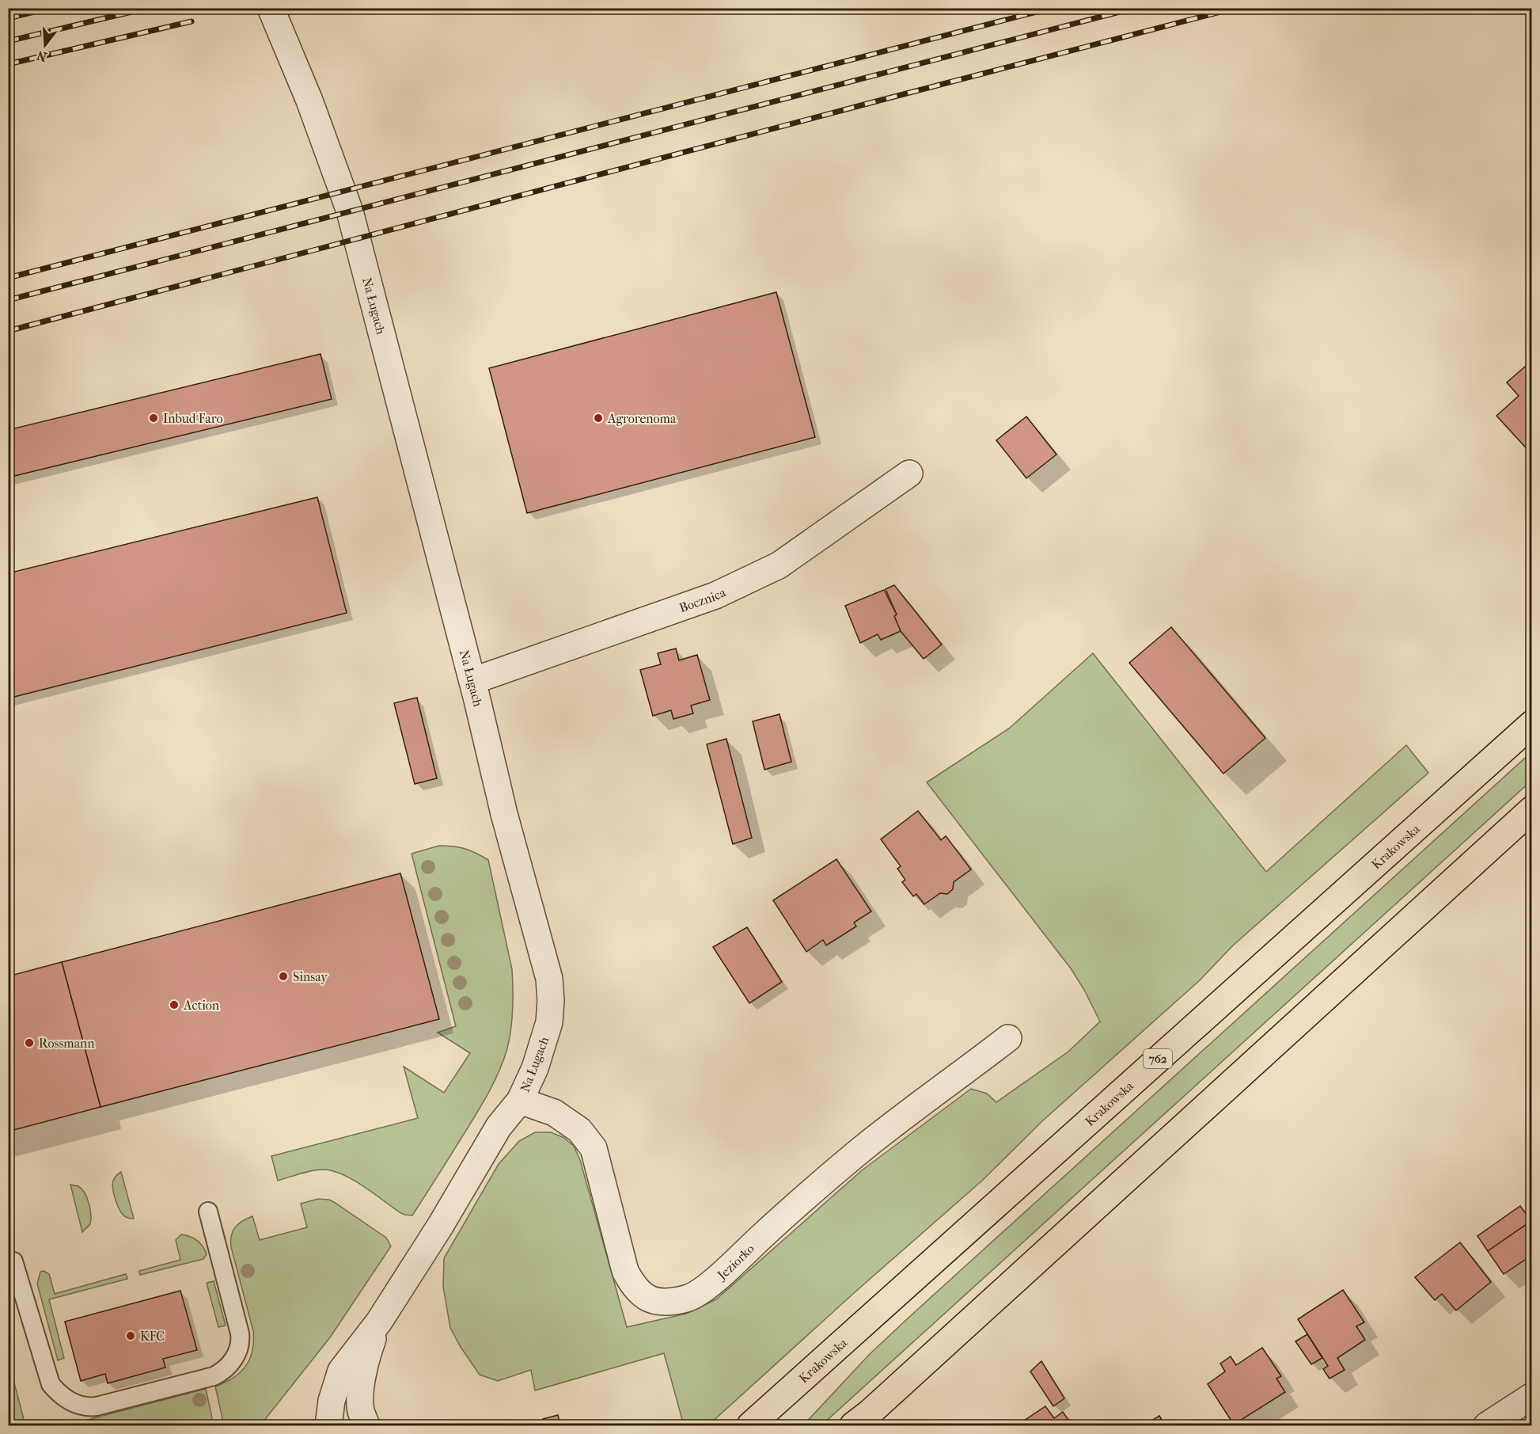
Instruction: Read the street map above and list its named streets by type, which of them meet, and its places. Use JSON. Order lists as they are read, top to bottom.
{
  "streets": {
    "main road": ["Krakowska", "762"],
    "street": ["Na Ługach", "Bocznica", "Jeziorko"]
  },
  "crossings": [
    ["Na Ługach", "Bocznica"],
    ["Na Ługach", "Jeziorko"]
  ],
  "places": [
    "Inbud Faro",
    "Agrorenoma",
    "Sinsay",
    "Action",
    "Rossmann",
    "KFC"
  ],
  "north": "bottom"
}
